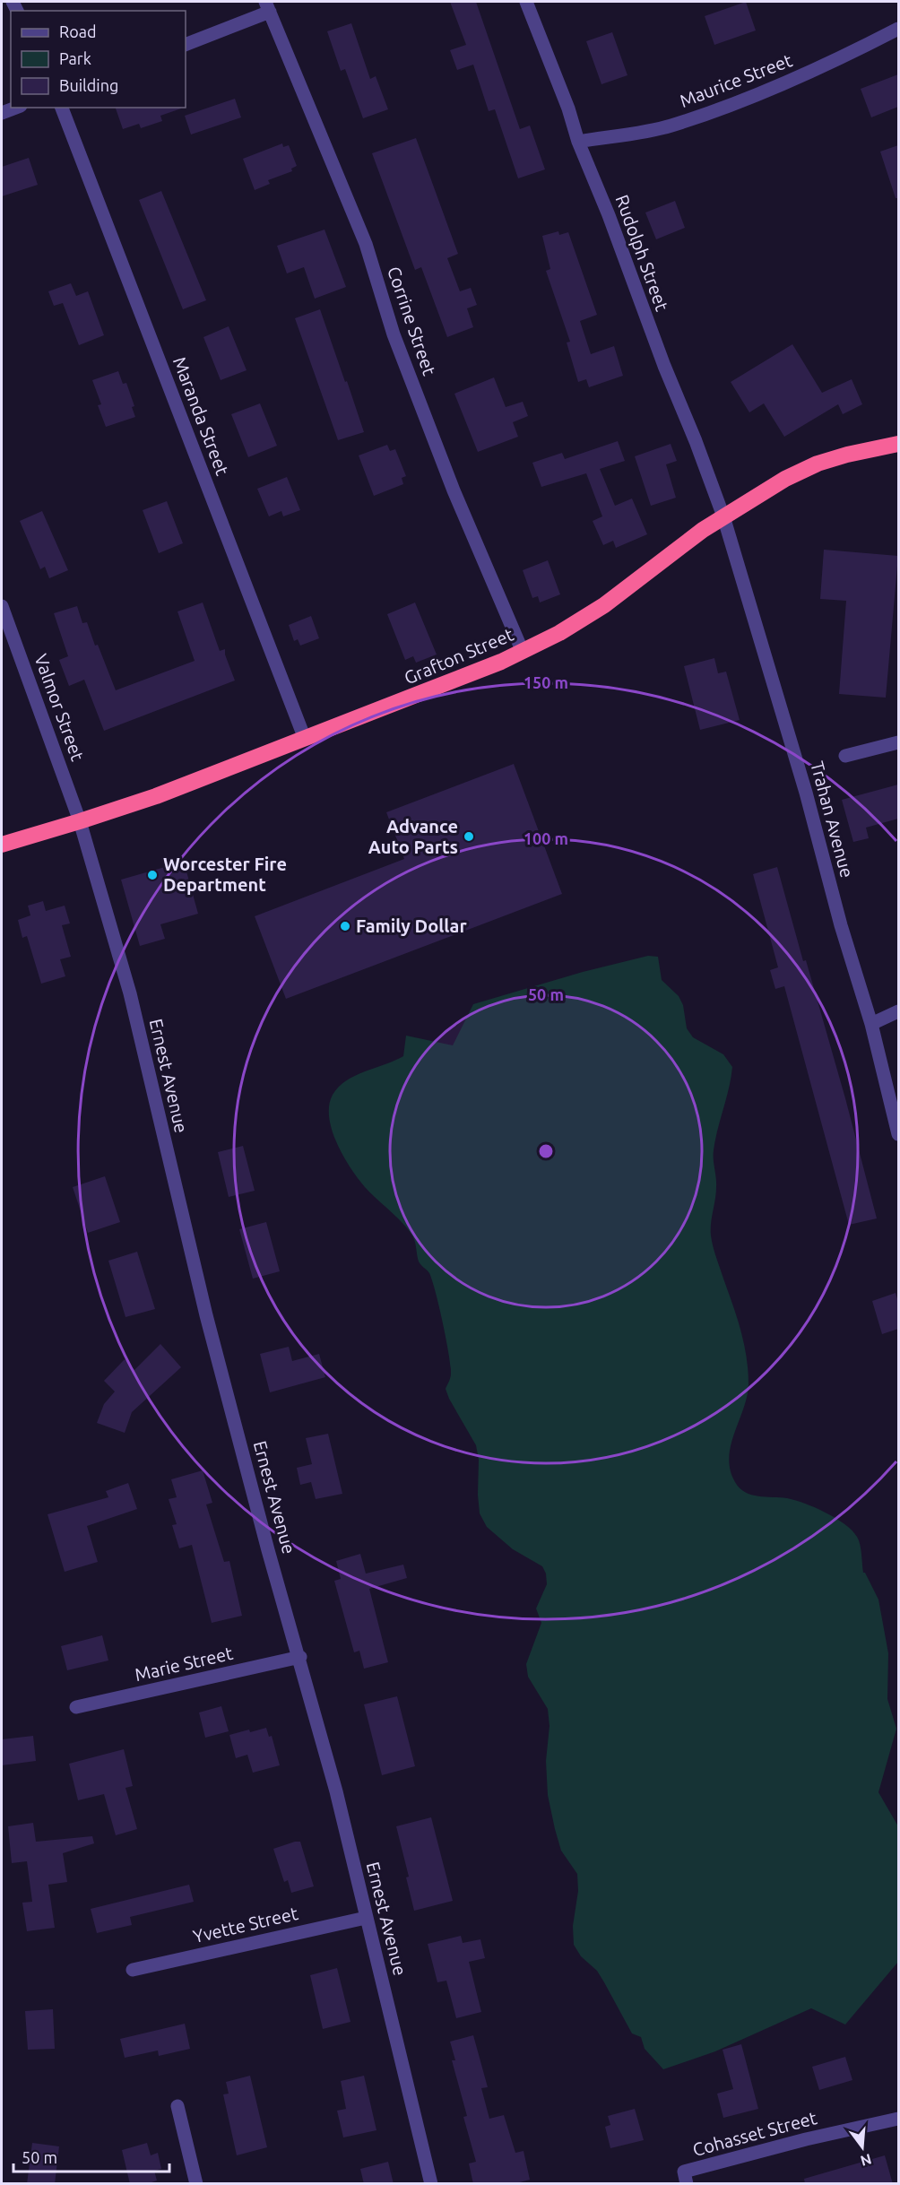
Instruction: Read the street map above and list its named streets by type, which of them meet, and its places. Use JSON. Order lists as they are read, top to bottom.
{
  "streets": {
    "highway": ["Grafton Street"],
    "street": [
      "Maurice Street",
      "Rudolph Street",
      "Corrine Street",
      "Maranda Street",
      "Valmor Street",
      "Trahan Avenue",
      "Ernest Avenue",
      "Marie Street",
      "Yvette Street",
      "Cohasset Street"
    ]
  },
  "crossings": [
    ["Maurice Street", "Rudolph Street"],
    ["Rudolph Street", "Grafton Street"],
    ["Rudolph Street", "Trahan Avenue"],
    ["Corrine Street", "Grafton Street"],
    ["Maranda Street", "Grafton Street"],
    ["Grafton Street", "Valmor Street"],
    ["Grafton Street", "Trahan Avenue"],
    ["Grafton Street", "Ernest Avenue"],
    ["Valmor Street", "Ernest Avenue"],
    ["Ernest Avenue", "Marie Street"],
    ["Ernest Avenue", "Yvette Street"]
  ],
  "places": ["Advance Auto Parts", "Worcester Fire Department", "Family Dollar"],
  "legend": ["Road", "Park", "Building"],
  "scale_bar": "50 m",
  "north": "bottom",
  "rings": ["150 m", "100 m", "50 m"]
}
